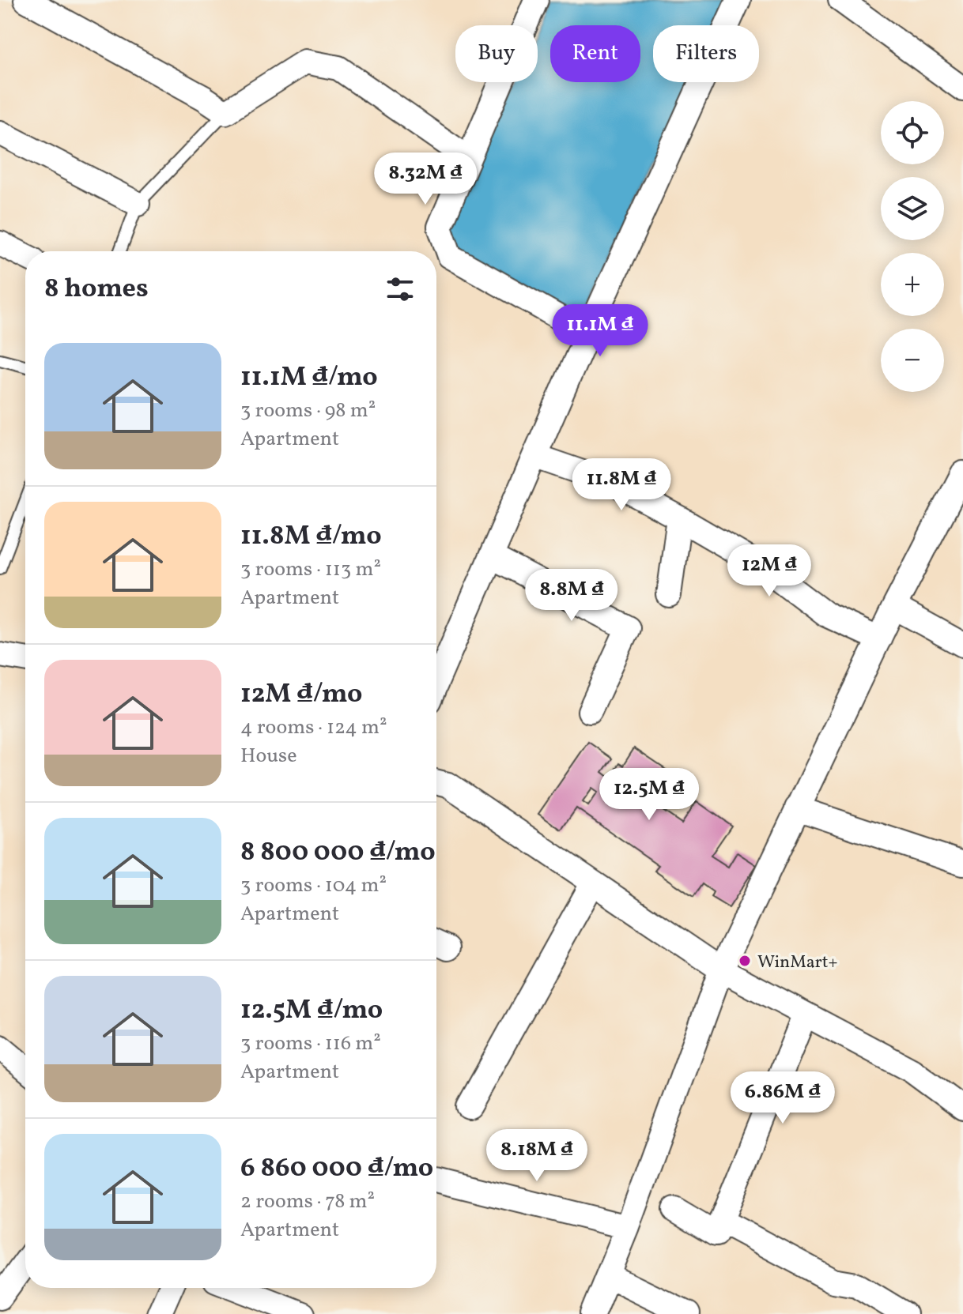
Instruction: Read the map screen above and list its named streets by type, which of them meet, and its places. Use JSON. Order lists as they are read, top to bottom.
{
  "places": ["WinMart+"],
  "page": {
    "chip": ["Buy", "Rent", "Filters"],
    "map_buttons": ["+", "−"],
    "price": [
      "8.32M ₫",
      "11.1M ₫",
      "11.8M ₫",
      "12M ₫",
      "8.8M ₫",
      "12.5M ₫",
      "6.86M ₫",
      "8.18M ₫"
    ],
    "heading": "8 homes",
    "list": [
      {
        "name": "11.1M ₫/mo",
        "note": "3 rooms · 98 m² · Apartment"
      },
      {
        "name": "11.8M ₫/mo",
        "note": "3 rooms · 113 m² · Apartment"
      },
      {
        "name": "12M ₫/mo",
        "note": "4 rooms · 124 m² · House"
      },
      {
        "name": "8 800 000 ₫/mo",
        "note": "3 rooms · 104 m² · Apartment"
      },
      {
        "name": "12.5M ₫/mo",
        "note": "3 rooms · 116 m² · Apartment"
      },
      {
        "name": "6 860 000 ₫/mo",
        "note": "2 rooms · 78 m² · Apartment"
      }
    ]
  }
}
